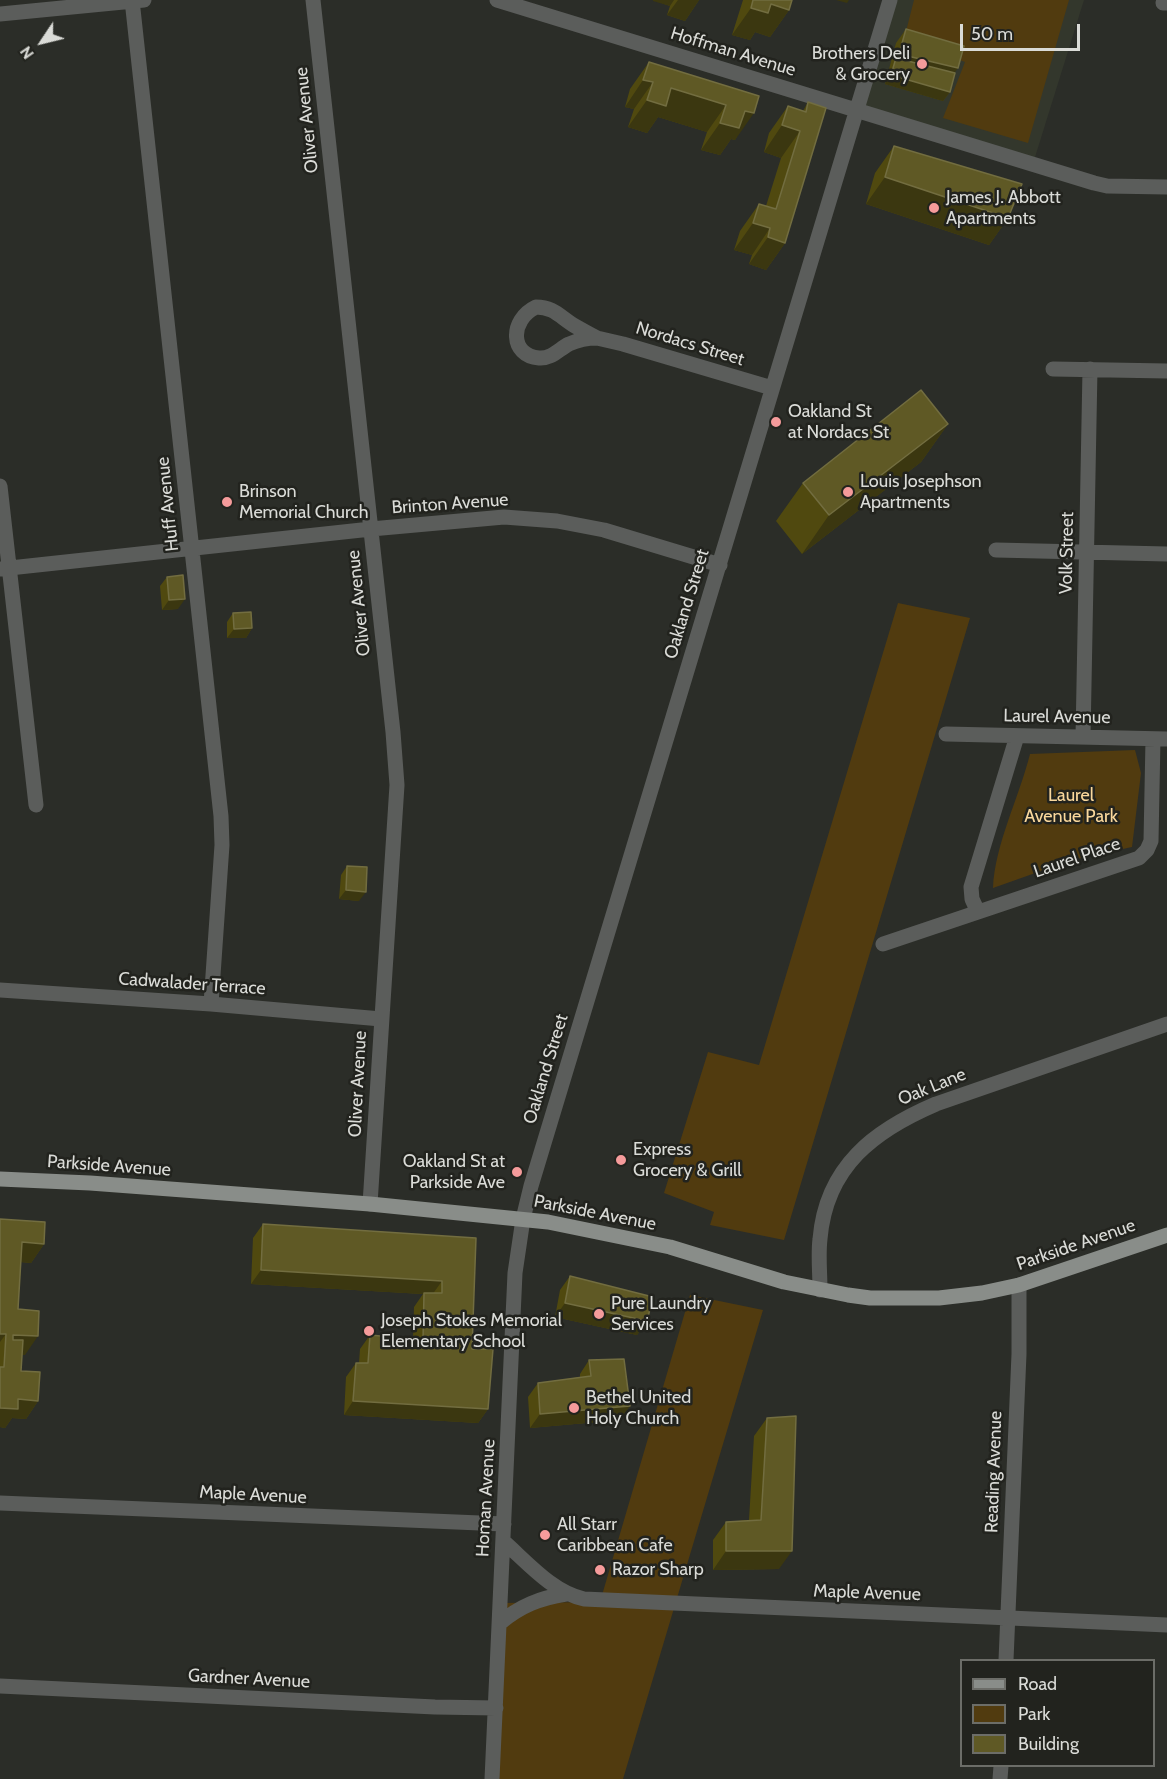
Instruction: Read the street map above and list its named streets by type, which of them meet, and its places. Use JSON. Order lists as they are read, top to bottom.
{
  "streets": {
    "main road": ["Parkside Avenue"],
    "street": [
      "Hoffman Avenue",
      "Oliver Avenue",
      "Nordacs Street",
      "Huff Avenue",
      "Brinton Avenue",
      "Volk Street",
      "Oakland Street",
      "Laurel Avenue",
      "Laurel Place",
      "Cadwalader Terrace",
      "Oak Lane",
      "Reading Avenue",
      "Maple Avenue",
      "Homan Avenue",
      "Gardner Avenue"
    ]
  },
  "crossings": [
    ["Hoffman Avenue", "Oakland Street"],
    ["Oliver Avenue", "Brinton Avenue"],
    ["Oliver Avenue", "Cadwalader Terrace"],
    ["Oliver Avenue", "Parkside Avenue"],
    ["Nordacs Street", "Oakland Street"],
    ["Huff Avenue", "Brinton Avenue"],
    ["Huff Avenue", "Cadwalader Terrace"],
    ["Brinton Avenue", "Oakland Street"],
    ["Volk Street", "Laurel Avenue"],
    ["Oakland Street", "Parkside Avenue"],
    ["Oakland Street", "Homan Avenue"],
    ["Laurel Avenue", "Laurel Place"],
    ["Oak Lane", "Parkside Avenue"],
    ["Parkside Avenue", "Reading Avenue"],
    ["Parkside Avenue", "Homan Avenue"],
    ["Reading Avenue", "Maple Avenue"],
    ["Maple Avenue", "Homan Avenue"],
    ["Homan Avenue", "Gardner Avenue"]
  ],
  "parks": ["Laurel Avenue Park"],
  "places": [
    "Brothers Deli & Grocery",
    "James J. Abbott Apartments",
    "Oakland St at Nordacs St",
    "Louis Josephson Apartments",
    "Brinson Memorial Church",
    "Express Grocery & Grill",
    "Oakland St at Parkside Ave",
    "Pure Laundry Services",
    "Joseph Stokes Memorial Elementary School",
    "Bethel United Holy Church",
    "All Starr Caribbean Cafe",
    "Razor Sharp"
  ],
  "legend": ["Road", "Park", "Building"],
  "scale_bar": "50 m",
  "north": "bottom left"
}
